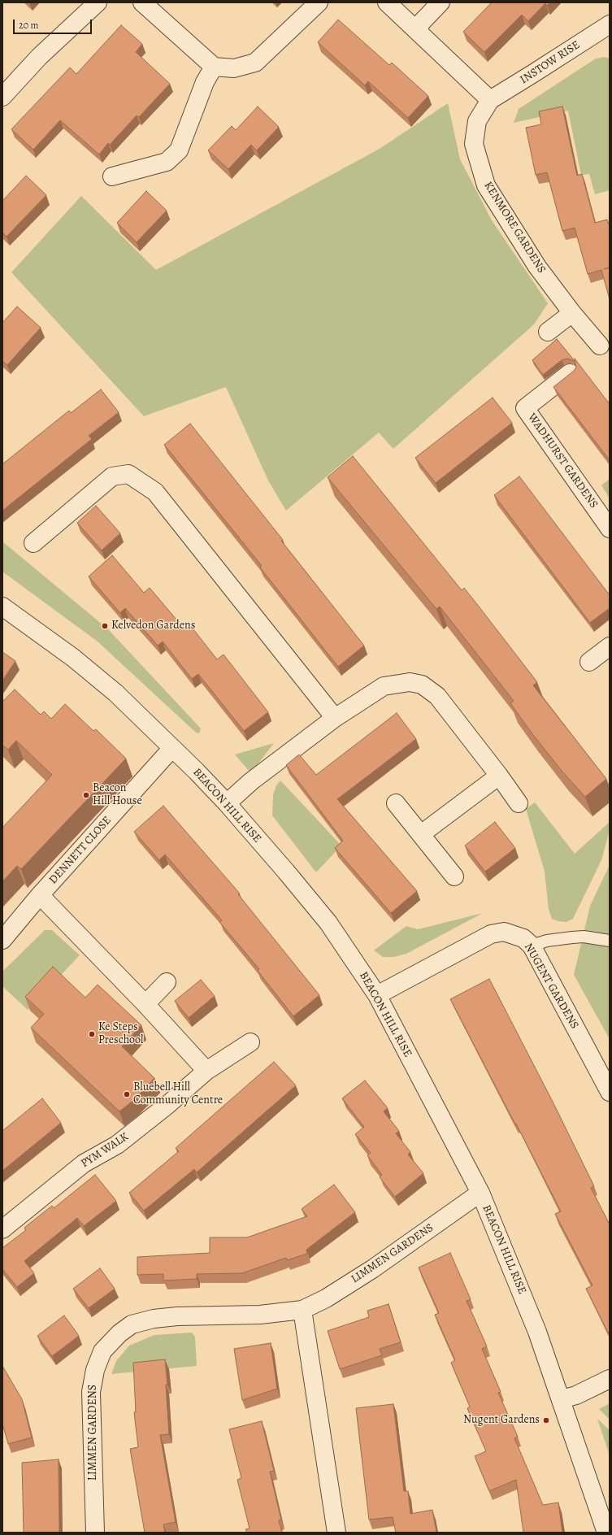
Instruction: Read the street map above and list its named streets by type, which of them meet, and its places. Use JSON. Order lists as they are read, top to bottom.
{
  "streets": {
    "street": [
      "INSTOW RISE",
      "KENMORE GARDENS",
      "WADHURST GARDENS",
      "BEACON HILL RISE",
      "DENNETT CLOSE",
      "NUGENT GARDENS",
      "PYM WALK",
      "LIMMEN GARDENS"
    ]
  },
  "crossings": [
    ["INSTOW RISE", "KENMORE GARDENS"],
    ["BEACON HILL RISE", "DENNETT CLOSE"],
    ["BEACON HILL RISE", "NUGENT GARDENS"],
    ["BEACON HILL RISE", "LIMMEN GARDENS"]
  ],
  "places": [
    "Kelvedon Gardens",
    "Beacon Hill House",
    "Ke Steps Preschool",
    "Bluebell Hill Community Centre",
    "Nugent Gardens"
  ],
  "scale_bar": "20 m"
}
